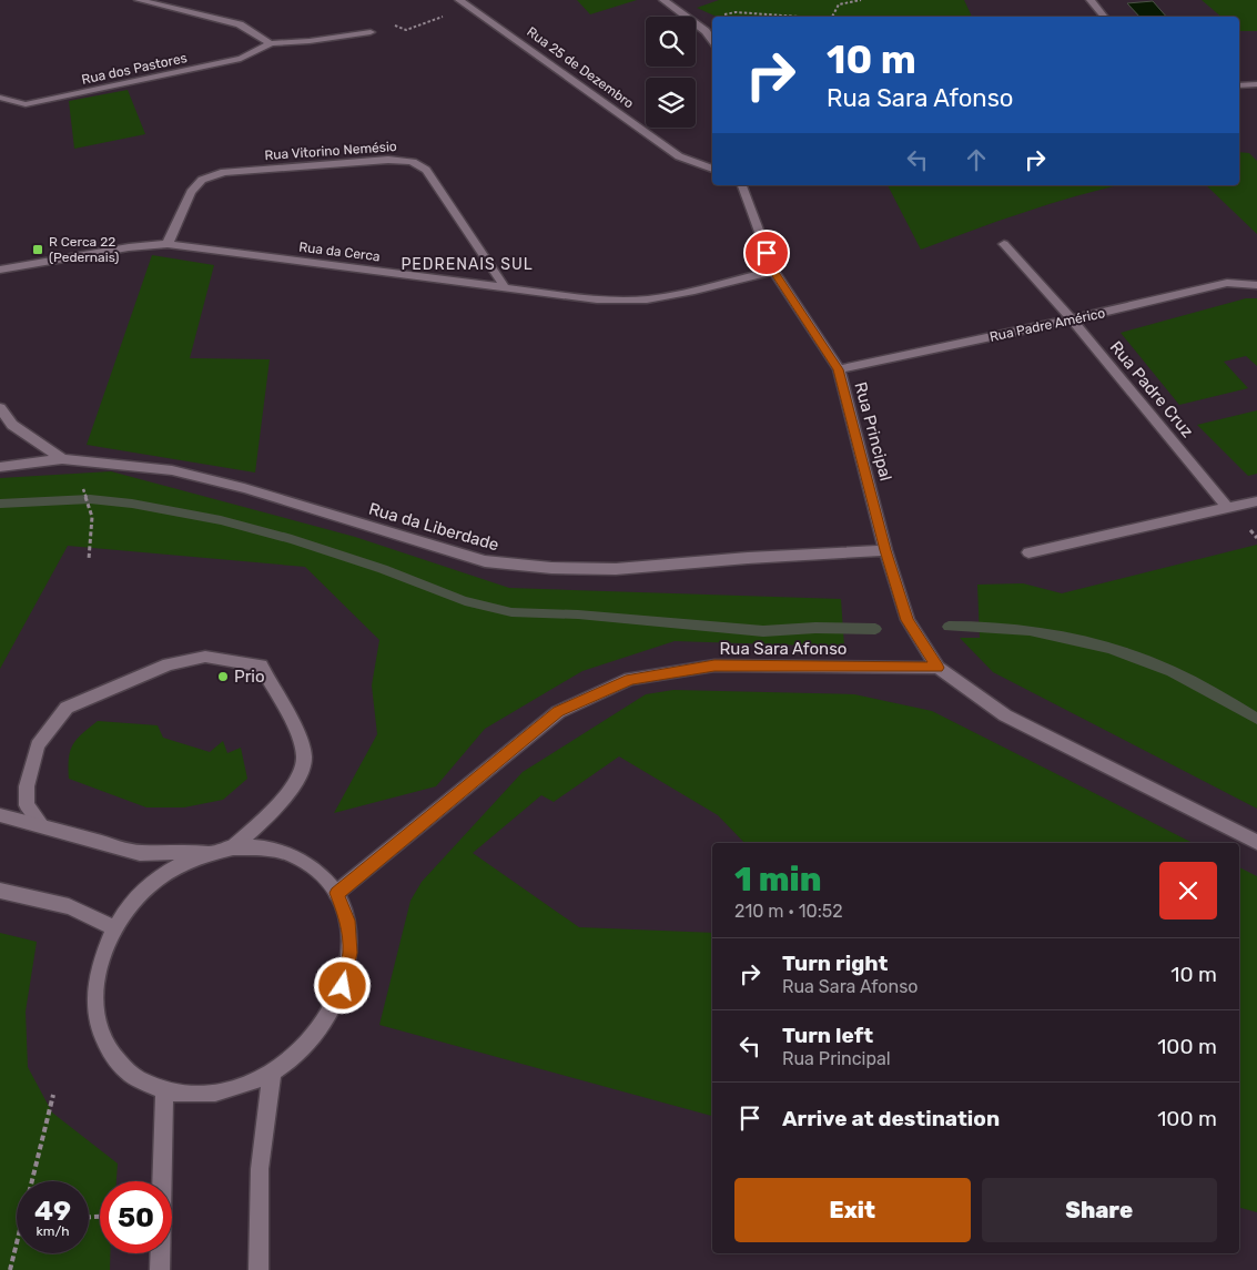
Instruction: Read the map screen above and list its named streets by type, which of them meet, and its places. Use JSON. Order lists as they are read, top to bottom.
{
  "streets": {
    "street": [
      "Rua 25 de Dezembro",
      "Rua dos Pastores",
      "Rua Vitorino Nemésio",
      "Rua da Cerca",
      "Rua Padre Américo",
      "Rua Padre Cruz",
      "Rua Principal",
      "Rua da Liberdade",
      "Rua Sara Afonso"
    ]
  },
  "crossings": [
    ["Rua Vitorino Nemésio", "Rua da Cerca"],
    ["Rua da Cerca", "Rua Principal"],
    ["Rua Padre Américo", "Rua Padre Cruz"],
    ["Rua Padre Américo", "Rua Principal"],
    ["Rua Principal", "Rua da Liberdade"],
    ["Rua Principal", "Rua Sara Afonso"]
  ],
  "districts": ["PEDRENAIS SUL"],
  "places": {
    "transit": ["R Cerca 22 (Pedernais)"],
    "other": ["Prio"]
  },
  "page": {
    "turn": ["10 m", "Rua Sara Afonso"],
    "heading": ["1 min", "210 m · 10:52"],
    "list": [
      {
        "name": "Turn right",
        "note": "Rua Sara Afonso",
        "value": "10 m"
      },
      {
        "name": "Turn left",
        "note": "Rua Principal",
        "value": "100 m"
      },
      {
        "name": "Arrive at destination",
        "value": "100 m"
      }
    ],
    "buttons": ["Exit", "Share"],
    "speed": "49 km/h",
    "limit": "50"
  }
}
